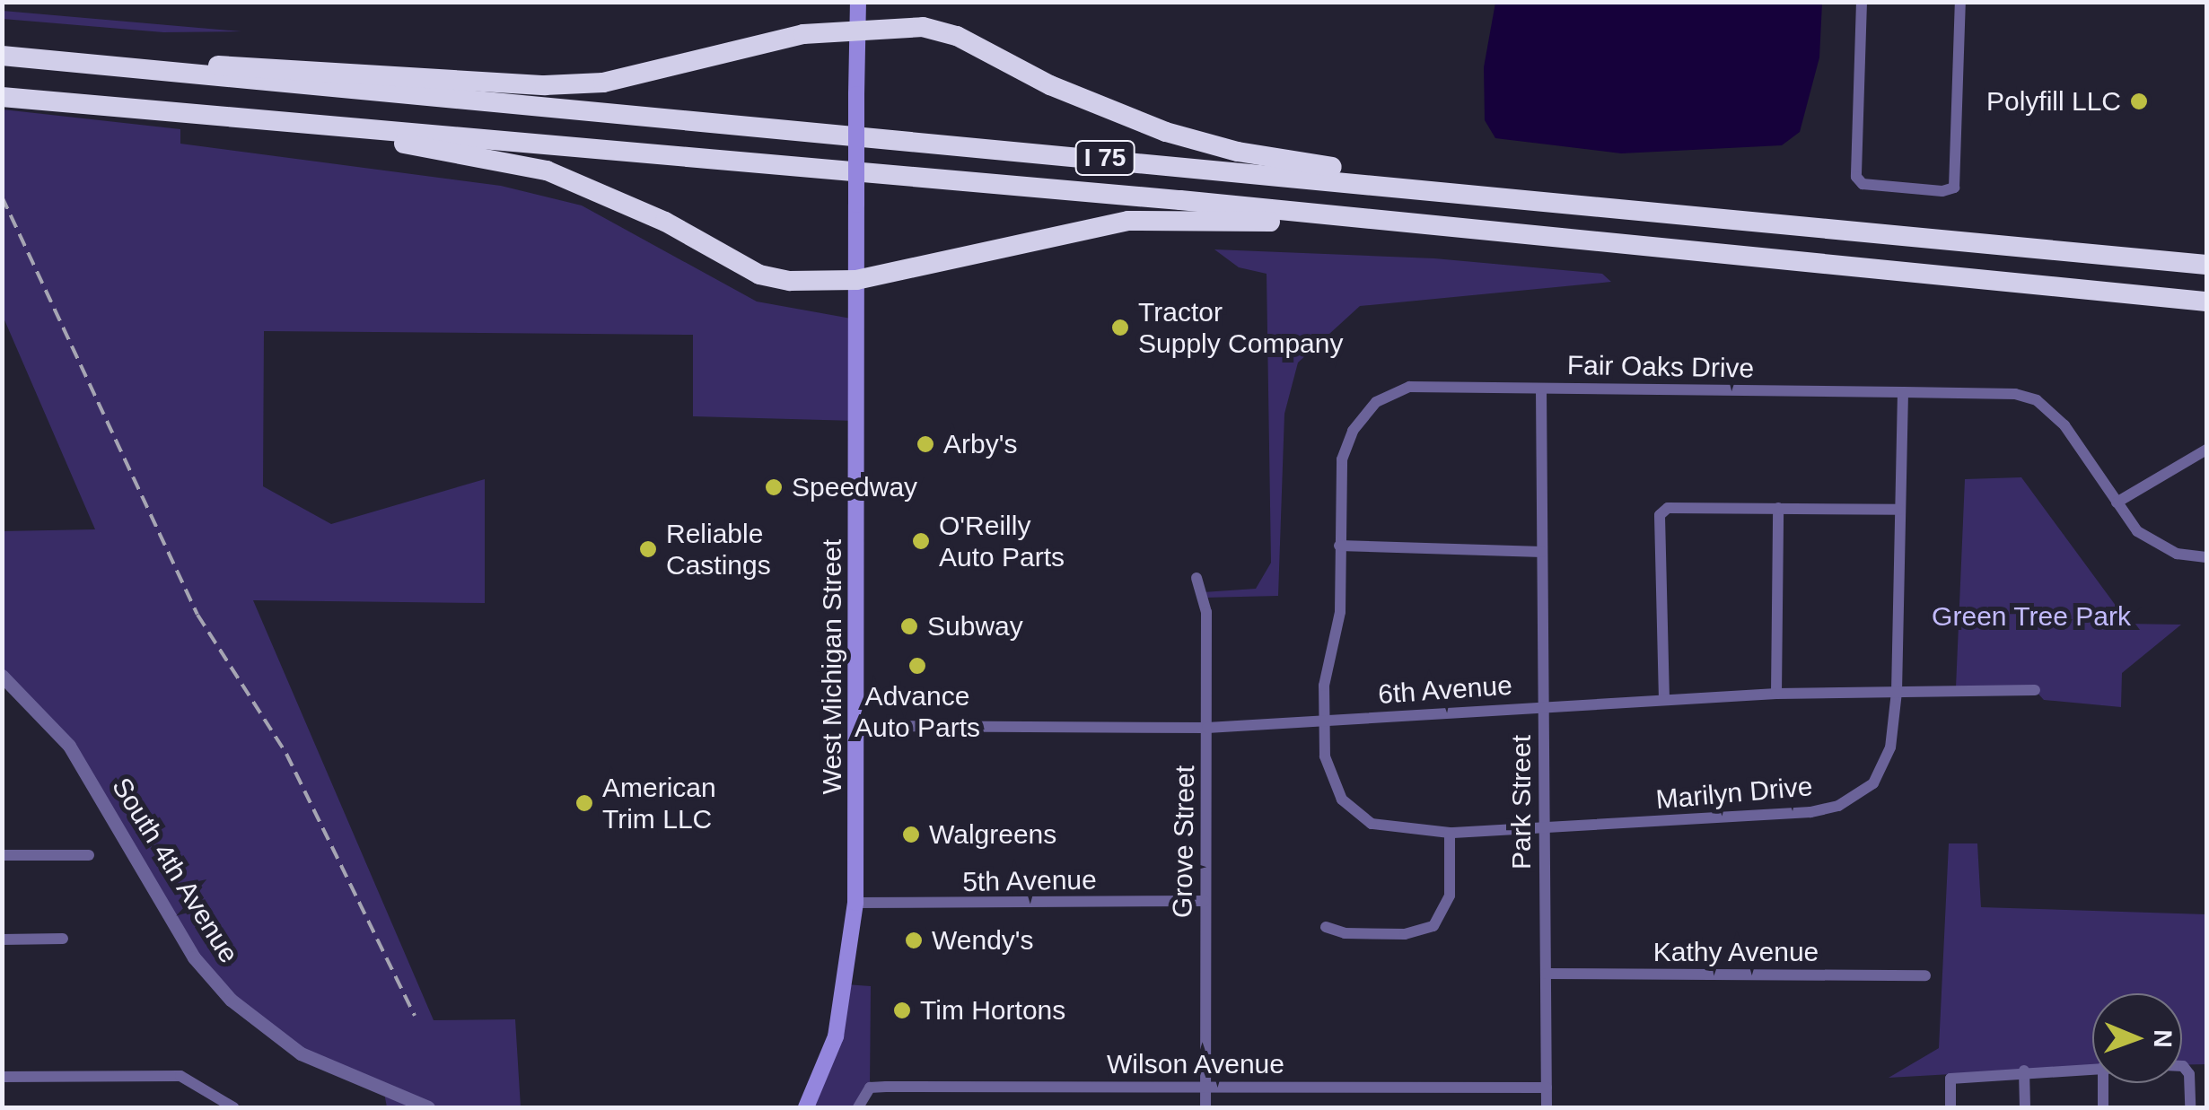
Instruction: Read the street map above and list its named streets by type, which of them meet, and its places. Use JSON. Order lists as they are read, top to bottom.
{
  "streets": {
    "highway": ["I 75"],
    "main road": ["West Michigan Street"],
    "street": [
      "Fair Oaks Drive",
      "6th Avenue",
      "Marilyn Drive",
      "Park Street",
      "Grove Street",
      "South 4th Avenue",
      "5th Avenue",
      "Kathy Avenue",
      "Wilson Avenue"
    ]
  },
  "crossings": [
    ["Fair Oaks Drive", "6th Avenue"],
    ["Fair Oaks Drive", "Marilyn Drive"],
    ["Fair Oaks Drive", "Park Street"],
    ["West Michigan Street", "6th Avenue"],
    ["West Michigan Street", "5th Avenue"],
    ["6th Avenue", "Marilyn Drive"],
    ["6th Avenue", "Park Street"],
    ["6th Avenue", "Grove Street"],
    ["Marilyn Drive", "Park Street"],
    ["Park Street", "Kathy Avenue"],
    ["Park Street", "Wilson Avenue"],
    ["Grove Street", "5th Avenue"],
    ["Grove Street", "Wilson Avenue"]
  ],
  "parks": ["Green Tree Park"],
  "places": [
    "Polyfill LLC",
    "Tractor Supply Company",
    "Arby's",
    "Speedway",
    "O'Reilly Auto Parts",
    "Reliable Castings",
    "Subway",
    "Advance Auto Parts",
    "American Trim LLC",
    "Walgreens",
    "Wendy's",
    "Tim Hortons"
  ],
  "north": "right"
}
